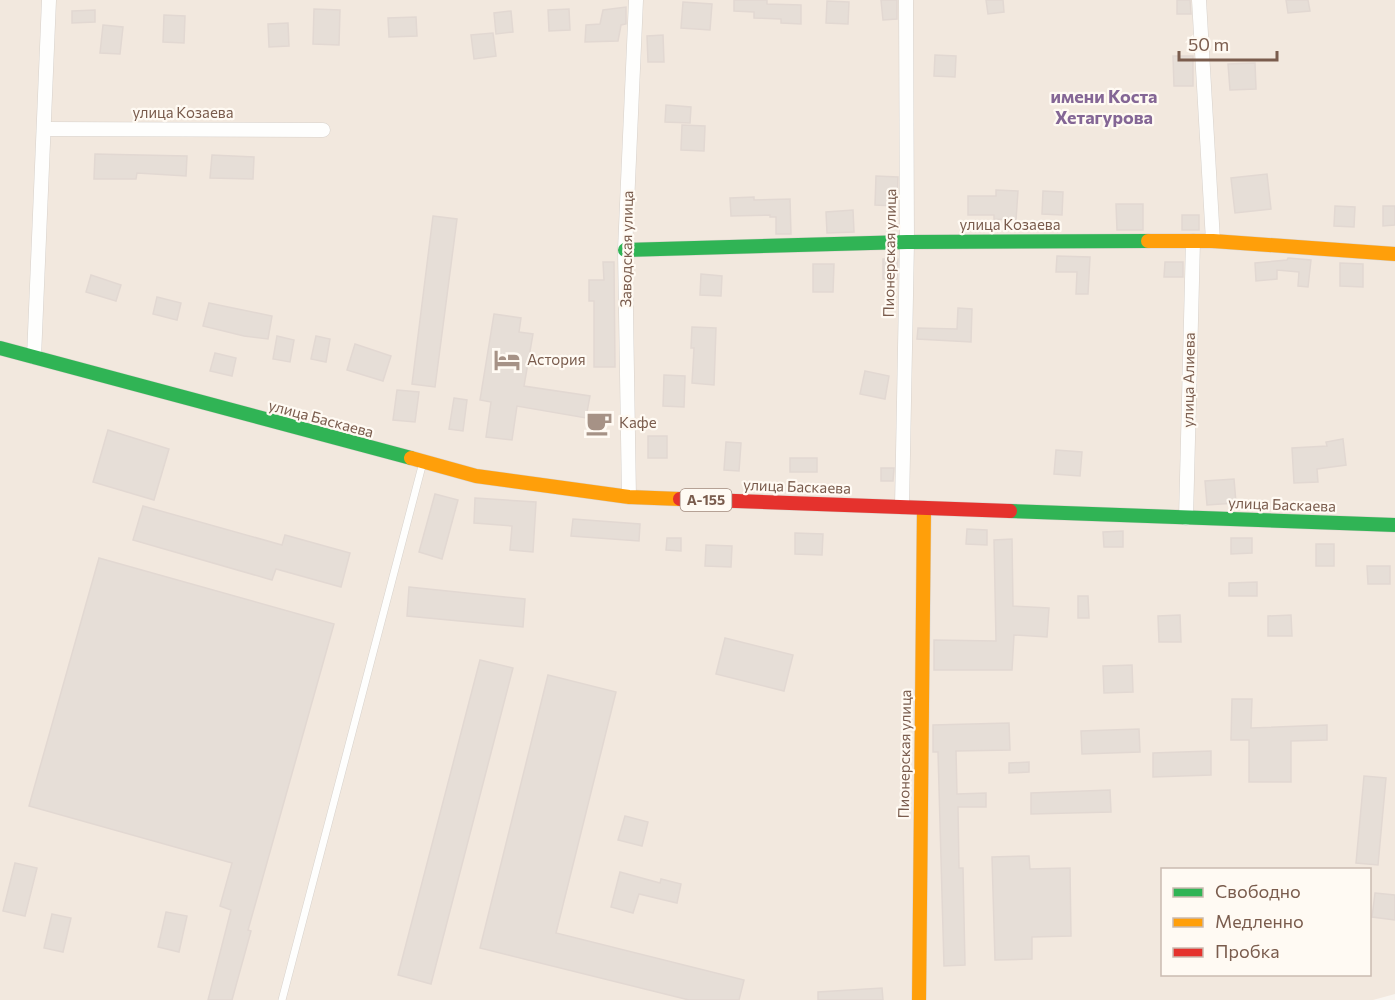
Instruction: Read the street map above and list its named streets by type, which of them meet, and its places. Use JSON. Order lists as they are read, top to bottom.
{
  "streets": {
    "main road": [
      "улица Козаева",
      "Пионерская улица",
      "улица Баскаева",
      "А-155"
    ],
    "street": ["Заводская улица", "улица Алиева"]
  },
  "crossings": [
    ["улица Козаева", "Заводская улица"],
    ["улица Козаева", "Пионерская улица"],
    ["улица Козаева", "улица Алиева"],
    ["Заводская улица", "улица Баскаева"],
    ["Пионерская улица", "улица Баскаева"],
    ["улица Алиева", "улица Баскаева"],
    ["улица Баскаева", "А-155"]
  ],
  "districts": ["имени Коста Хетагурова"],
  "places": {
    "hotel": ["Астория"],
    "cafe": ["Кафе"]
  },
  "legend": ["Свободно", "Медленно", "Пробка"],
  "scale_bar": "50 m"
}
